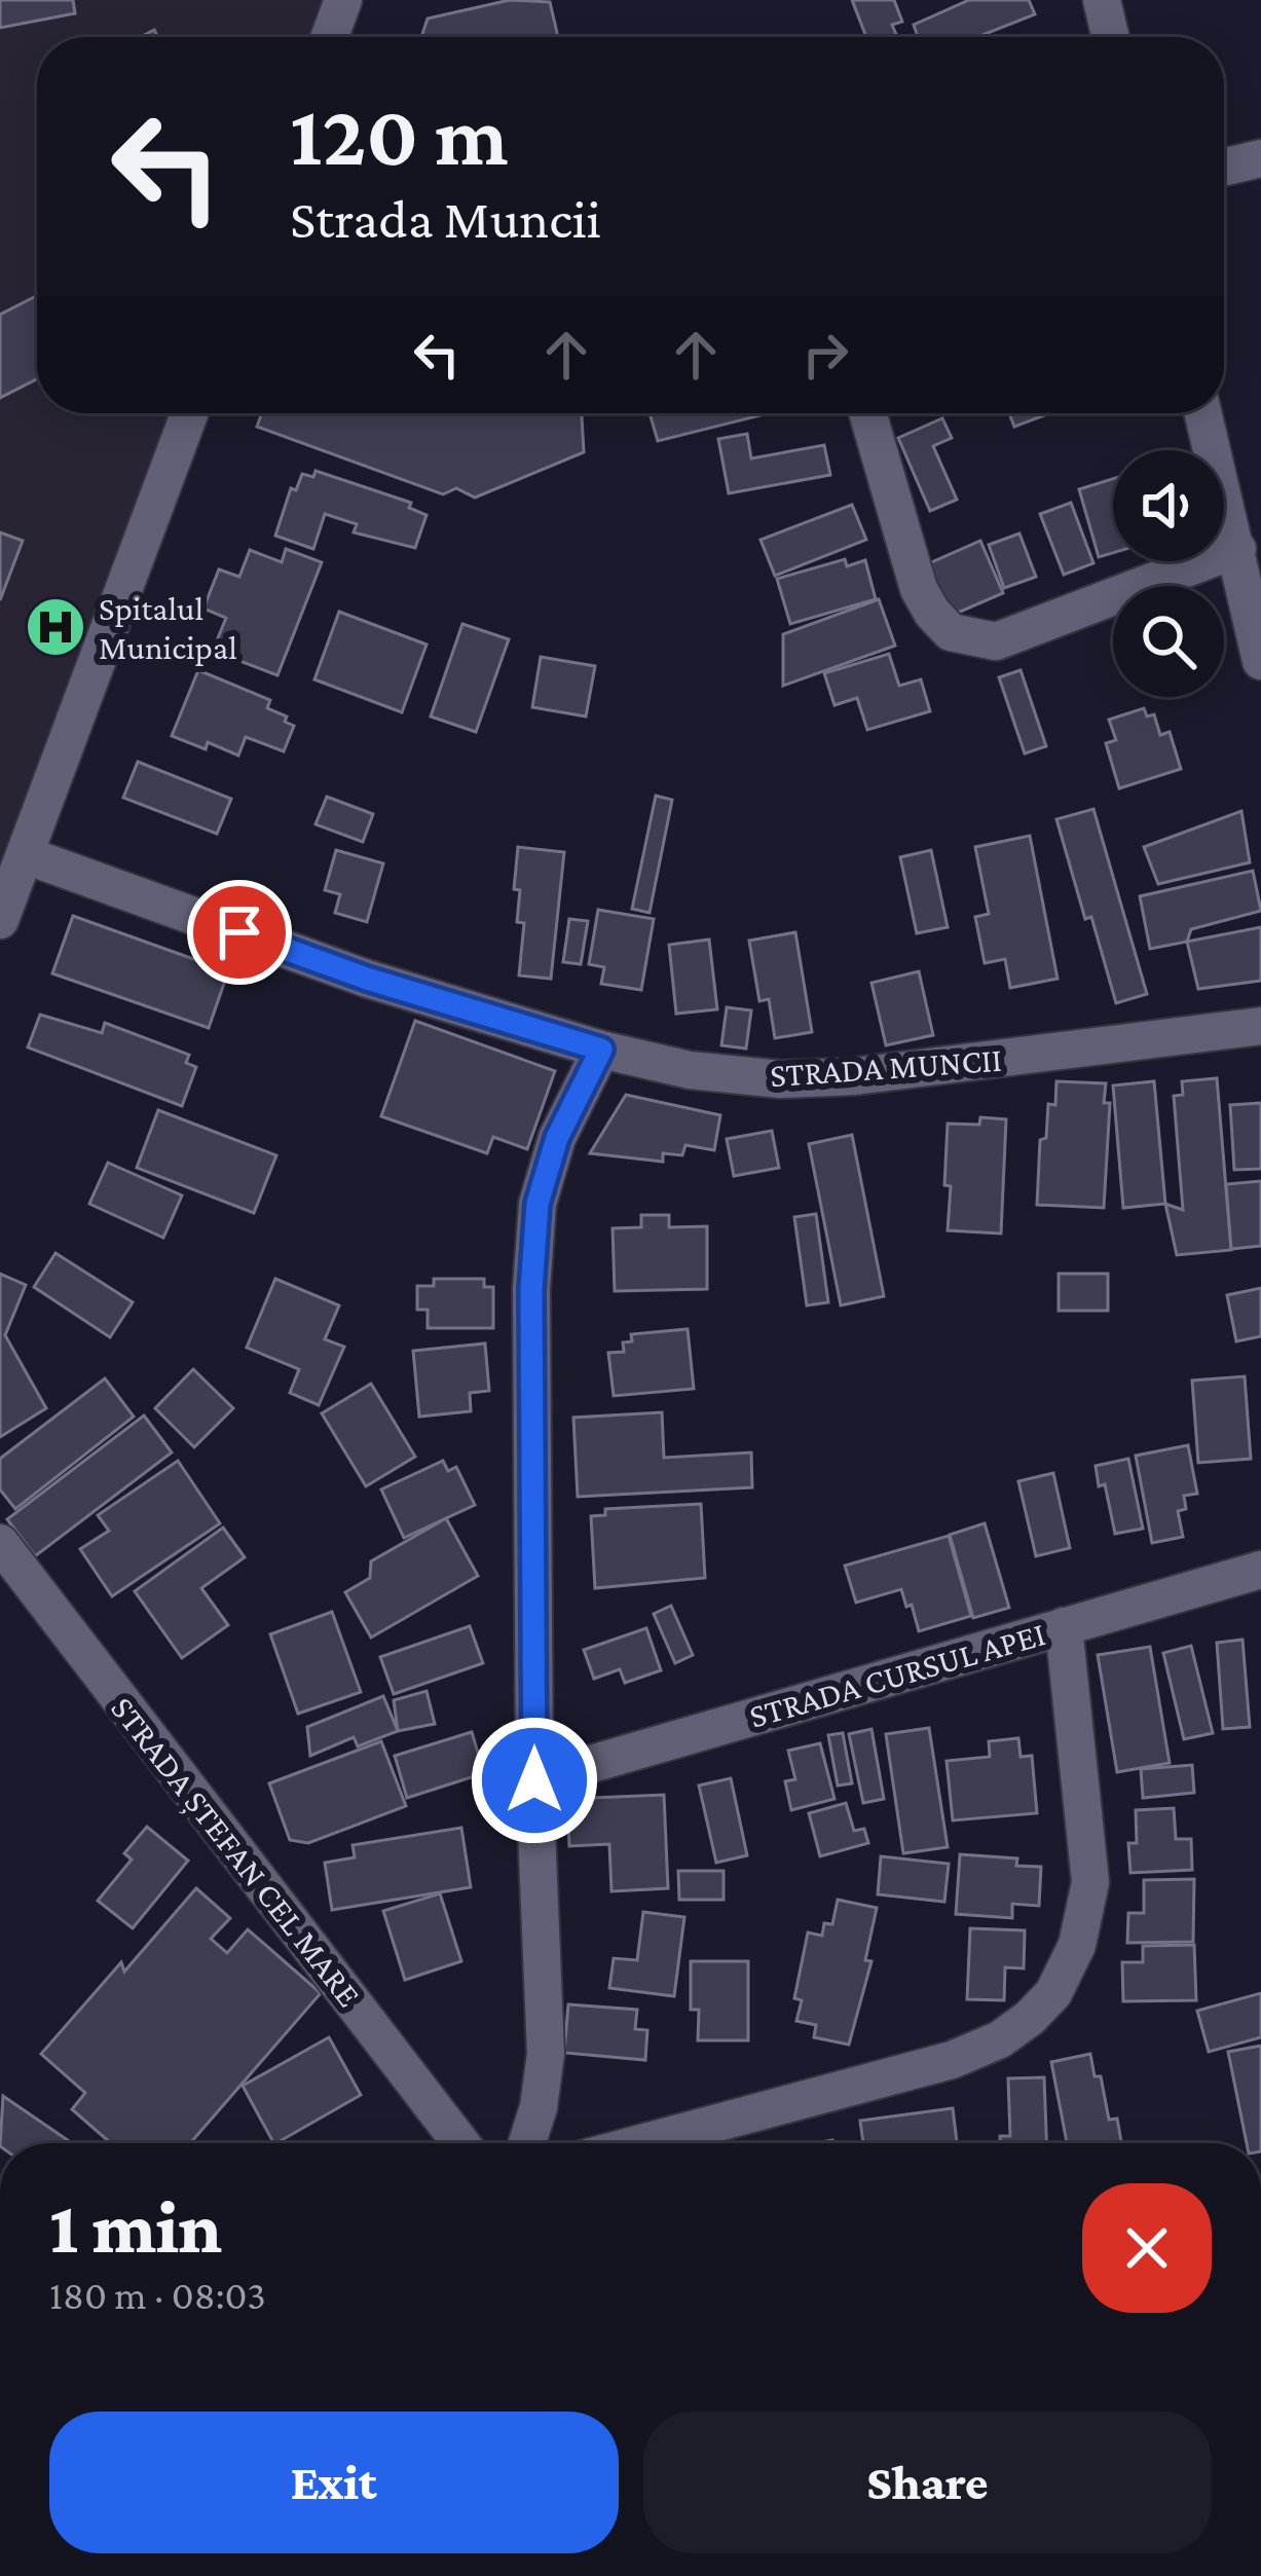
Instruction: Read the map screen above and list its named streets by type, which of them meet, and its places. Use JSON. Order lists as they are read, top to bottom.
{
  "streets": {
    "street": ["STRADA MUNCII", "STRADA CURSUL APEI", "STRADA ȘTEFAN CEL MARE"]
  },
  "places": {
    "hospital": ["Spitalul Municipal"]
  },
  "page": {
    "turn": ["120 m", "Strada Muncii"],
    "heading": ["1 min", "180 m · 08:03"],
    "buttons": ["Exit", "Share"]
  }
}
